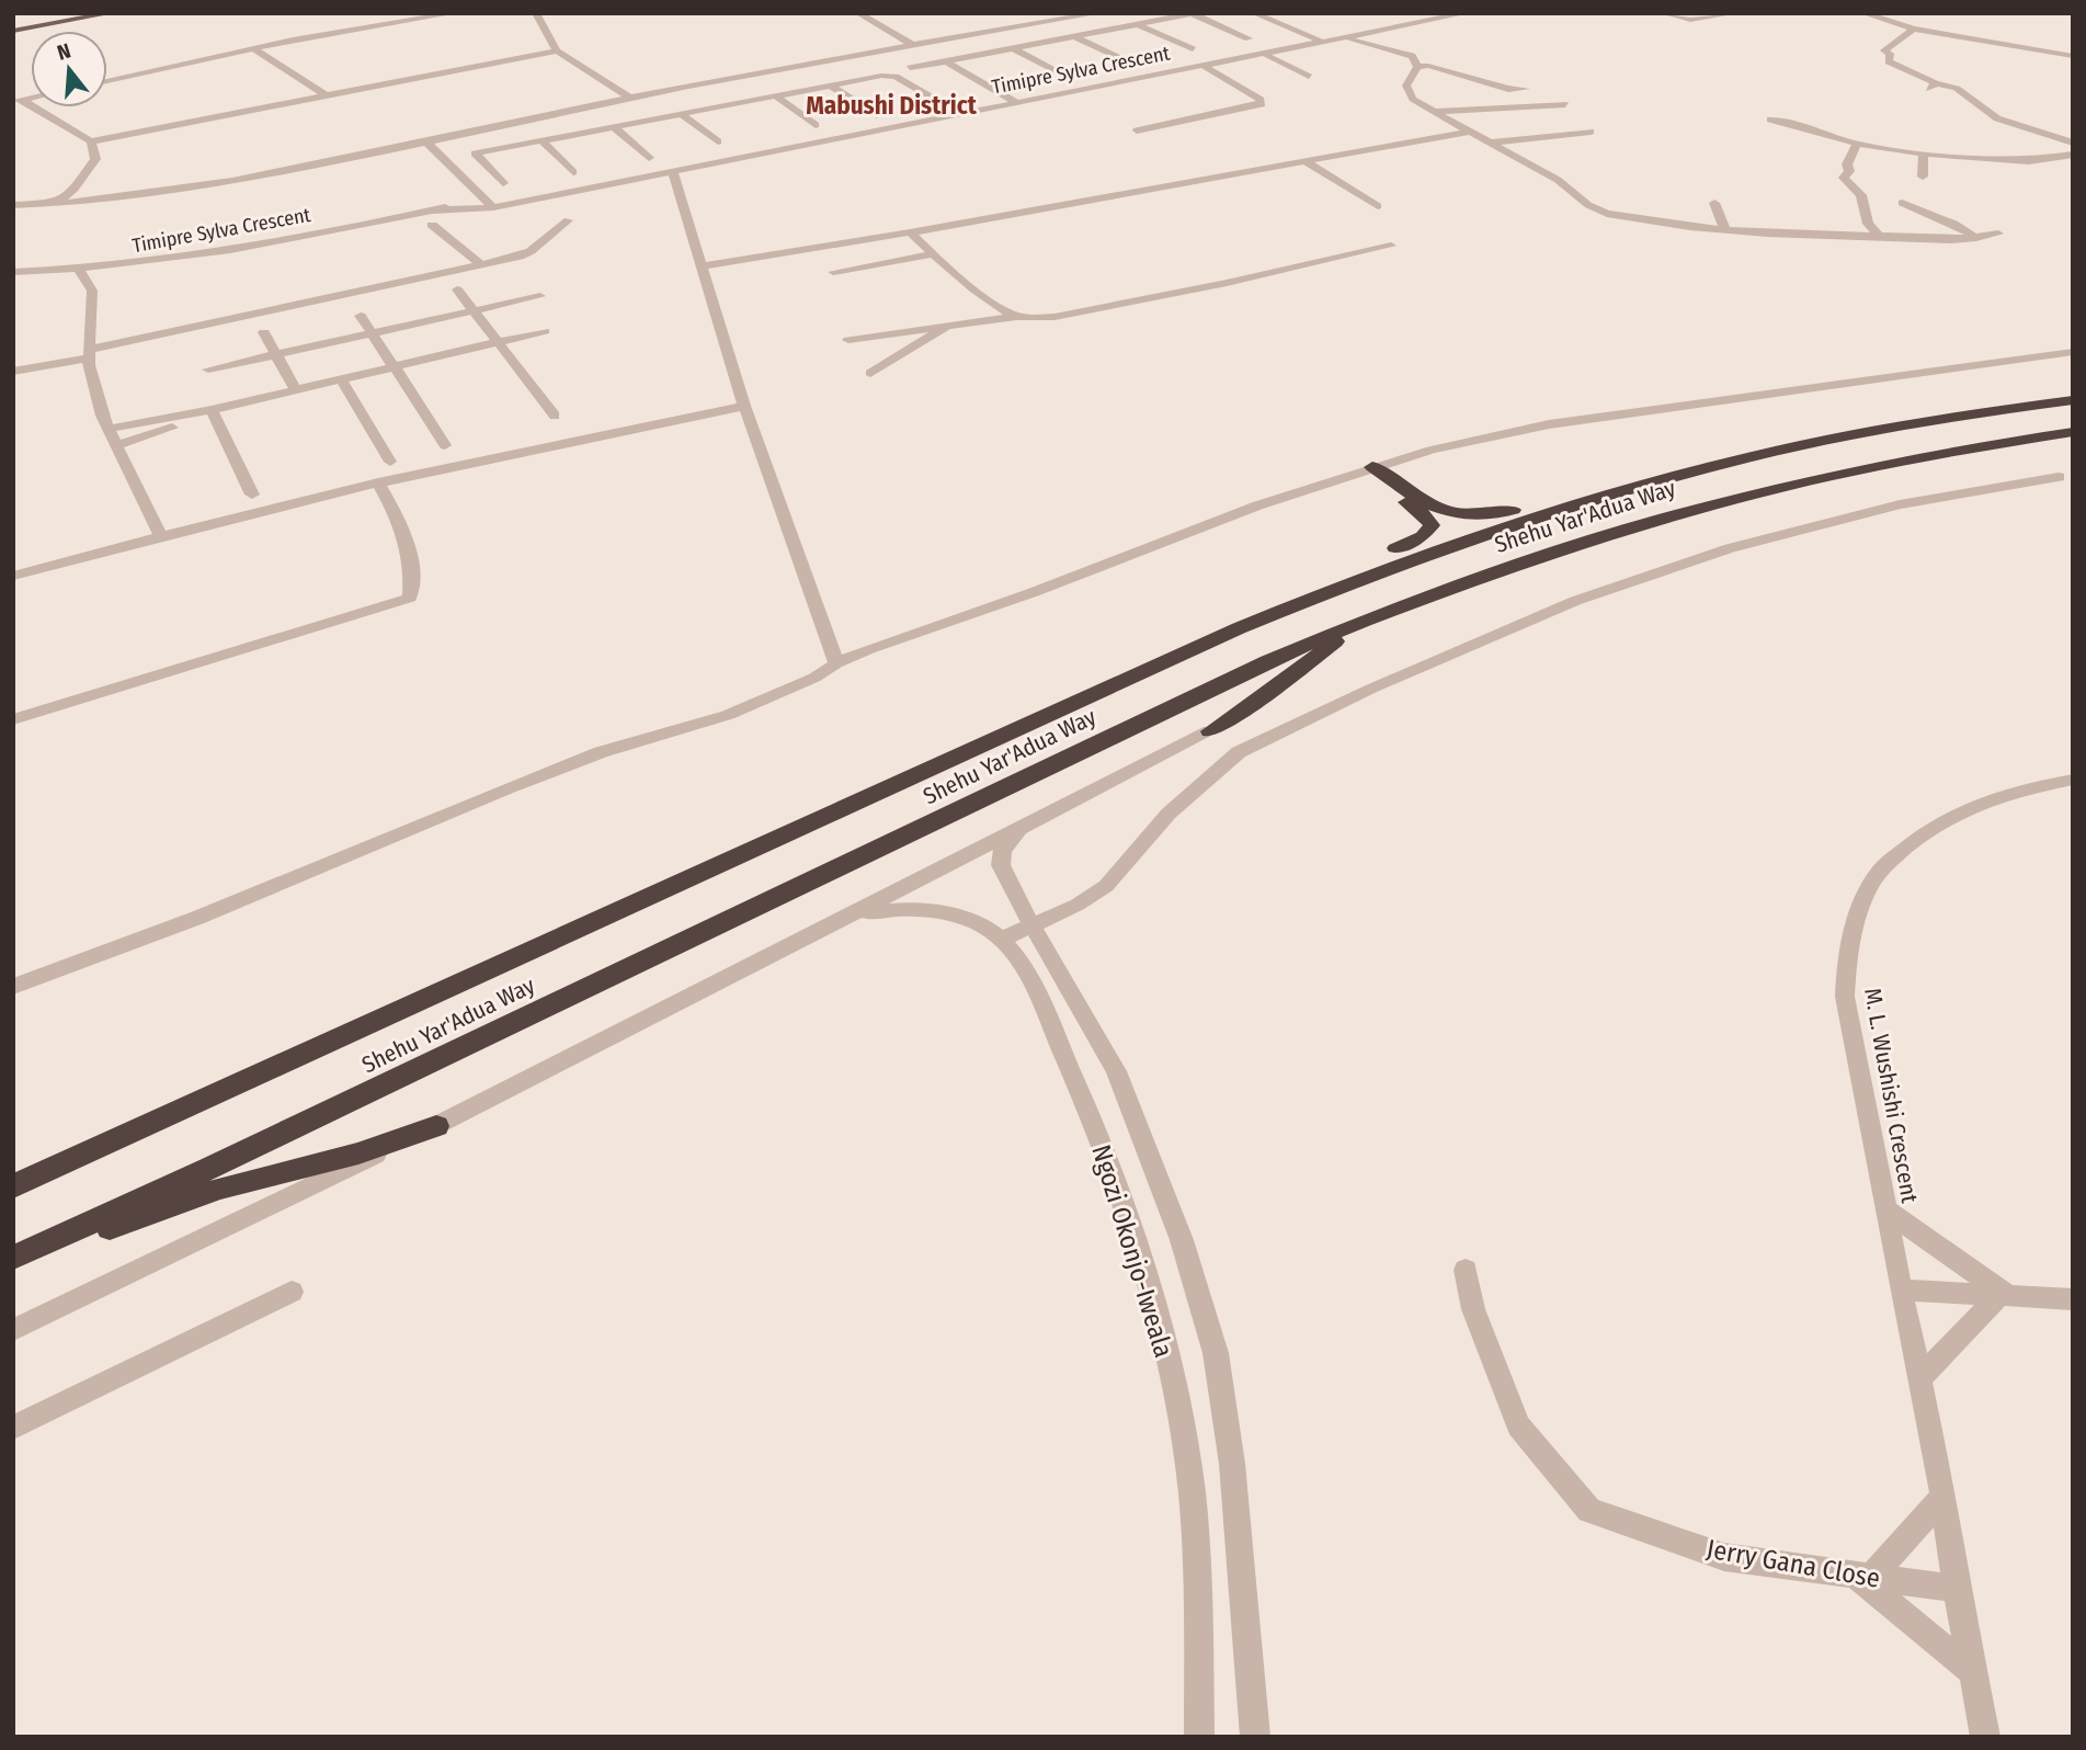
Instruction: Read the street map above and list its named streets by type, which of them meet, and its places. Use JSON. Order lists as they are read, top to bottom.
{
  "streets": {
    "highway": ["Shehu Yar'Adua Way"],
    "street": [
      "Timipre Sylva Crescent",
      "M. L. Wushishi Crescent",
      "Ngozi Okonjo-Iweala",
      "Jerry Gana Close"
    ]
  },
  "crossings": [
    ["M. L. Wushishi Crescent", "Jerry Gana Close"]
  ],
  "districts": ["Mabushi District"],
  "north": "top"
}
